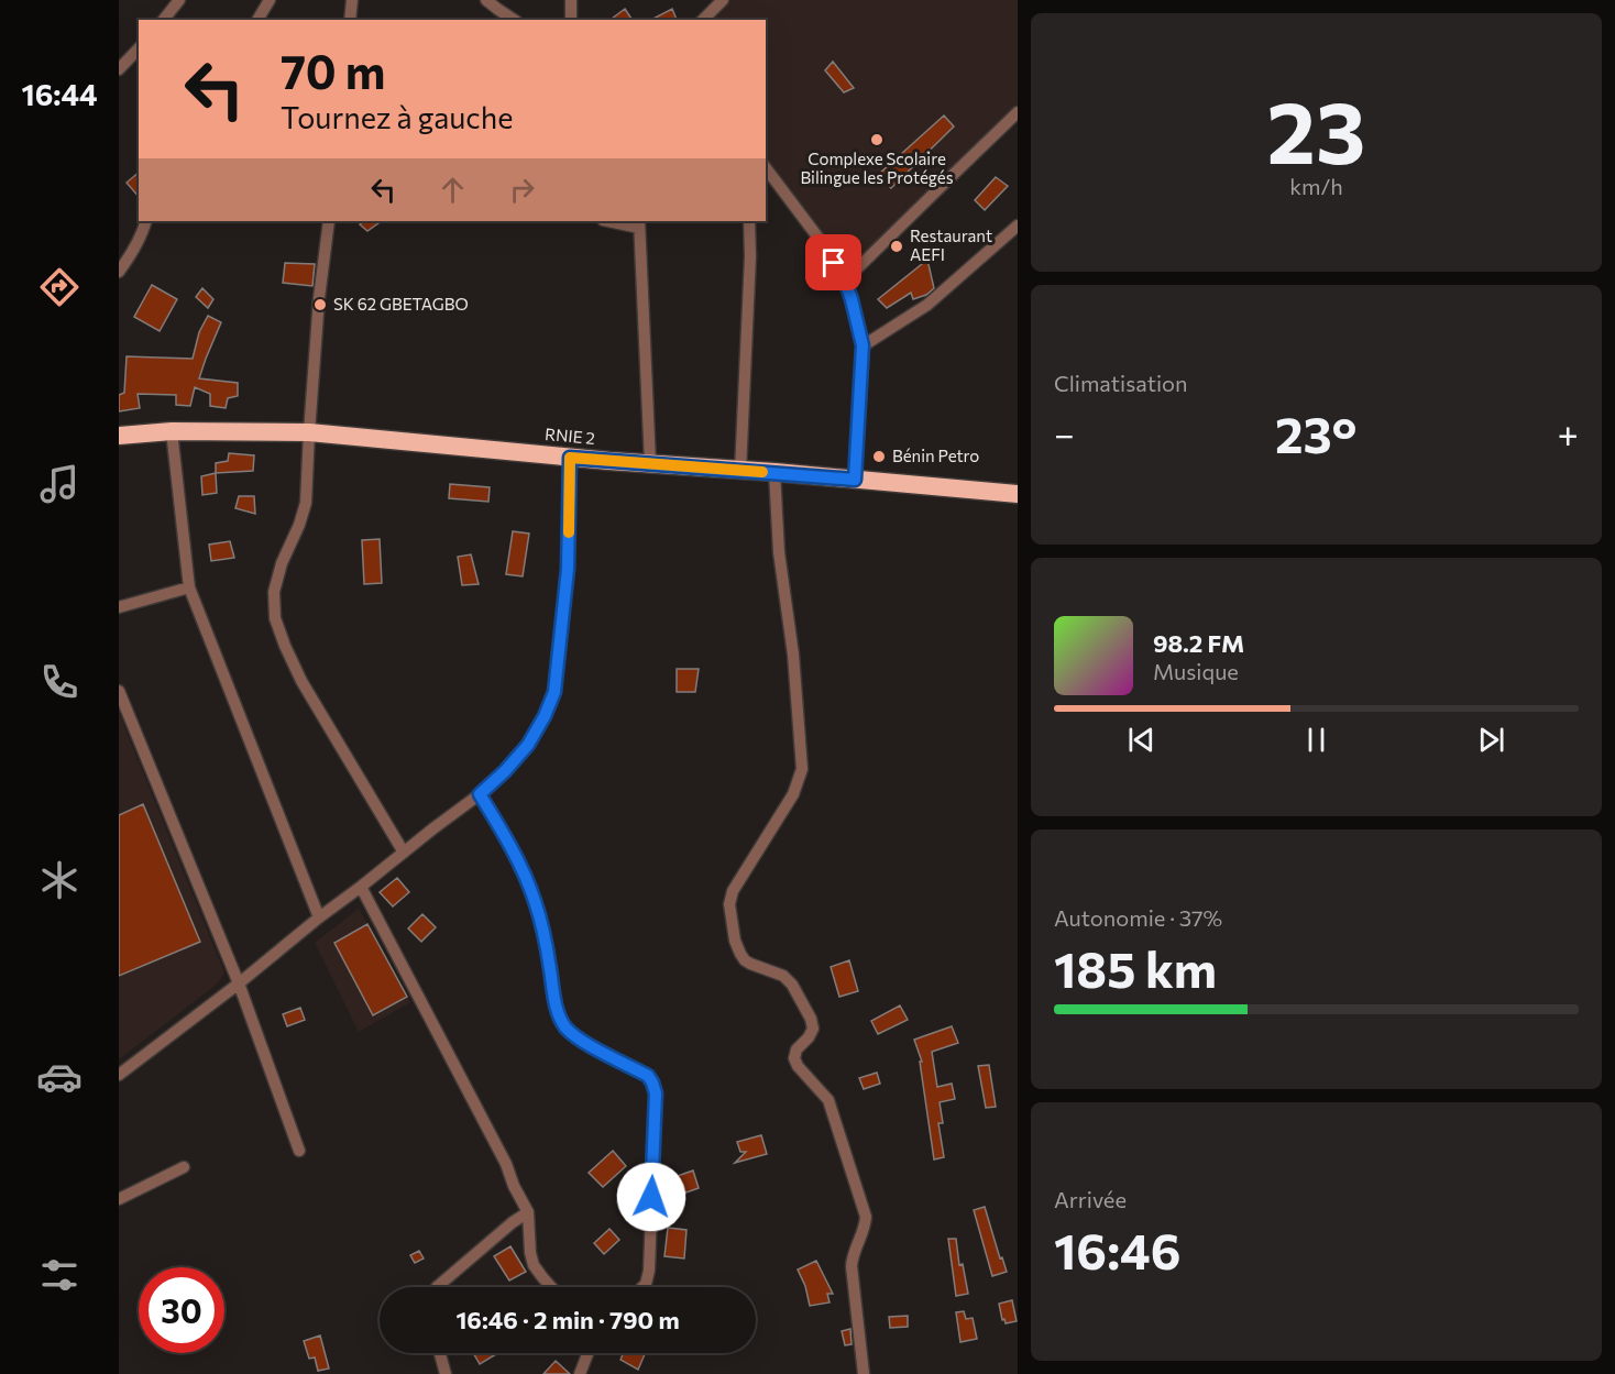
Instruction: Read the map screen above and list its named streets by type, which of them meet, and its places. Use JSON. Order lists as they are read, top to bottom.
{
  "streets": {
    "highway": ["RNIE 2"]
  },
  "places": [
    "Complexe Scolaire Bilingue les Protégés",
    "Restaurant AEFI",
    "SK 62 GBETAGBO",
    "Bénin Petro"
  ],
  "page": {
    "tabs": "16:44",
    "tile": [
      ["23", "km/h"],
      "Climatisation",
      ["Autonomie · 37%", "185 km"],
      ["Arrivée", "16:46"]
    ],
    "turn": ["70 m", "Tournez à gauche"],
    "heat": ["−", "23°", "+"],
    "song": ["98.2 FM", "Musique"],
    "limit": "30",
    "trip": "16:46 · 2 min · 790 m"
  }
}
